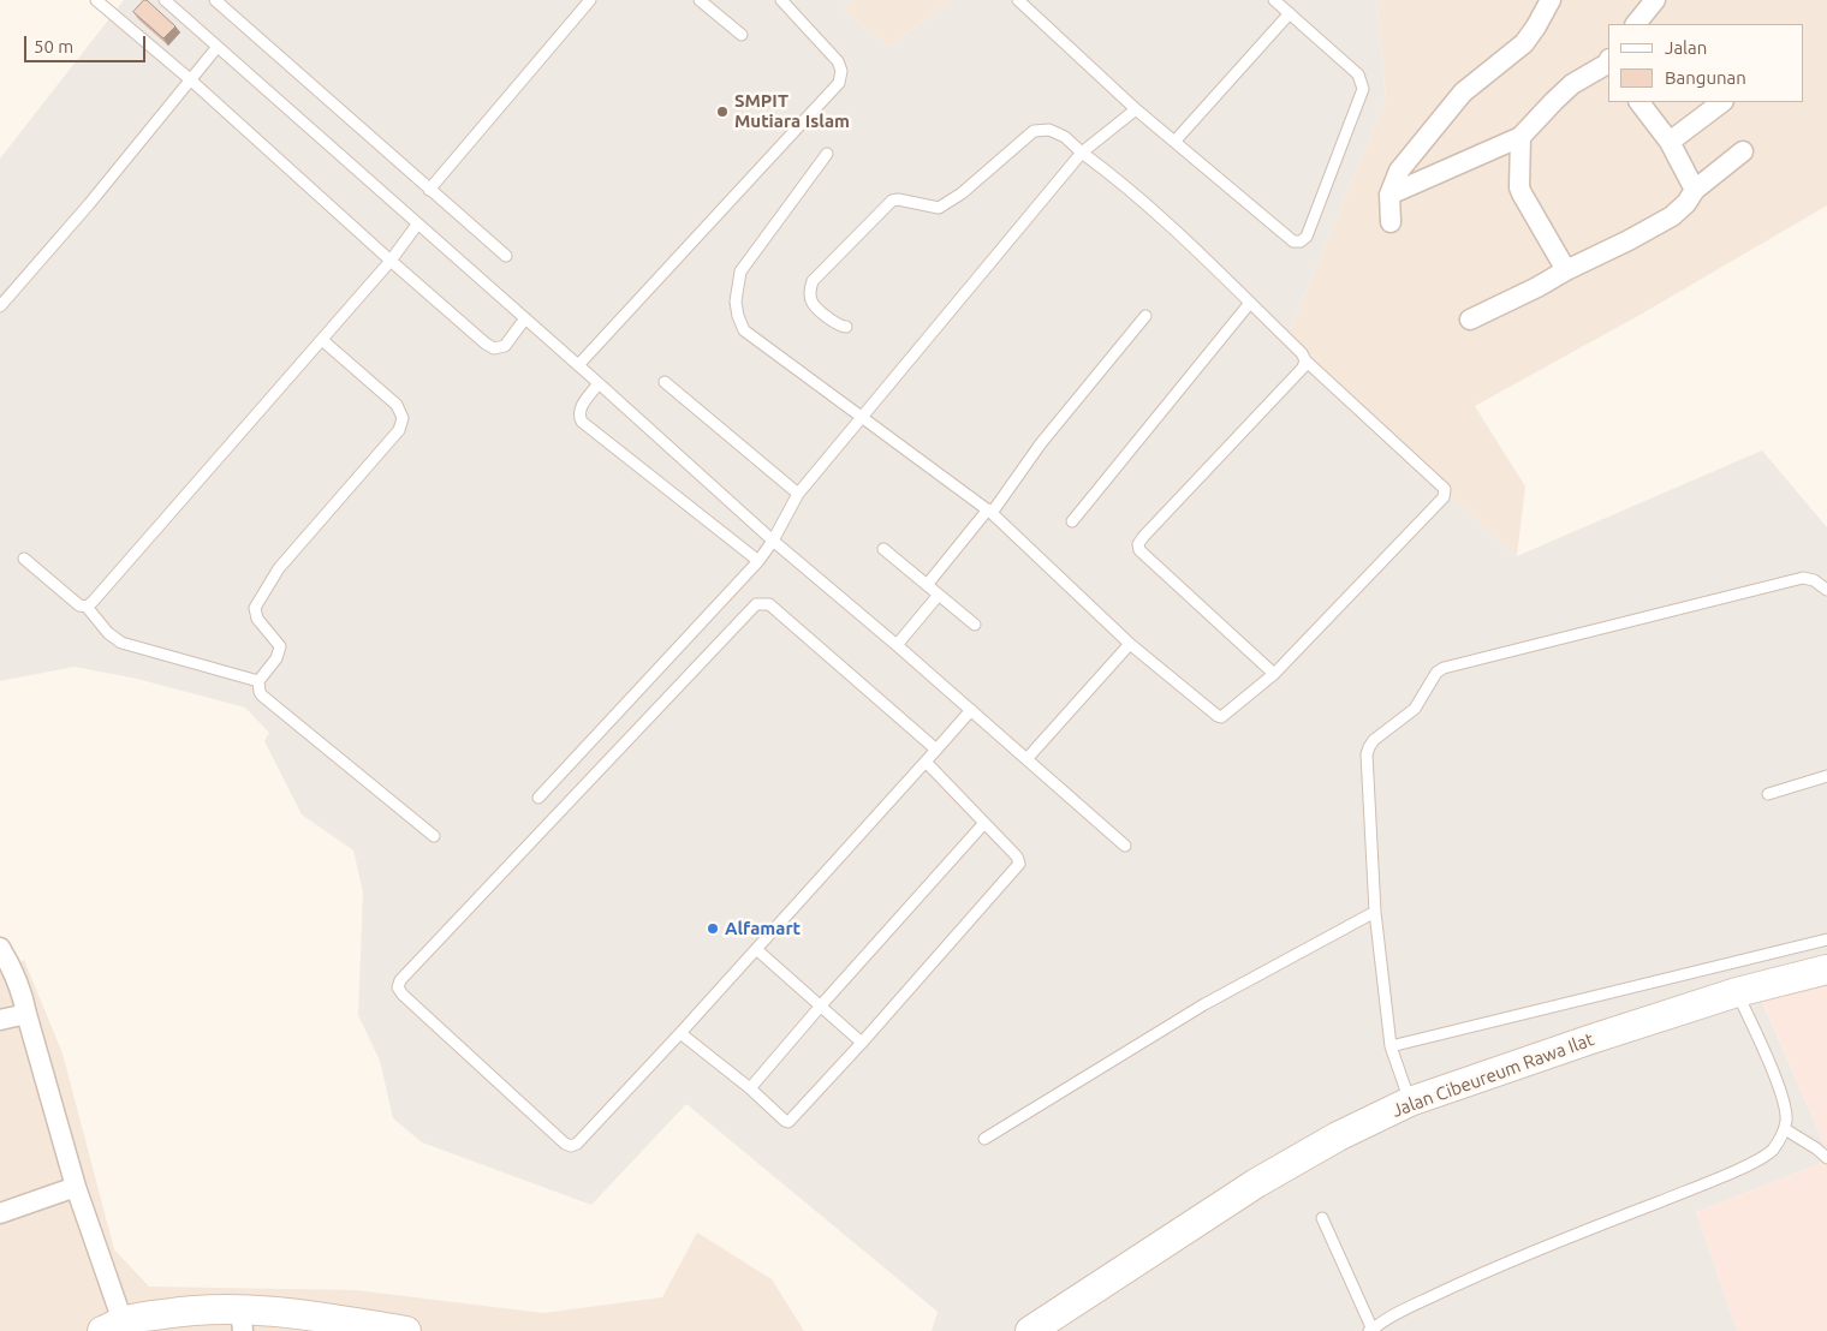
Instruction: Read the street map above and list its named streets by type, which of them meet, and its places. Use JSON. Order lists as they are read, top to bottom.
{
  "streets": {
    "street": ["Jalan Cibeureum Rawa Ilat"]
  },
  "places": ["SMPIT Mutiara Islam", "Alfamart"],
  "legend": ["Jalan", "Bangunan"],
  "scale_bar": "50 m"
}
